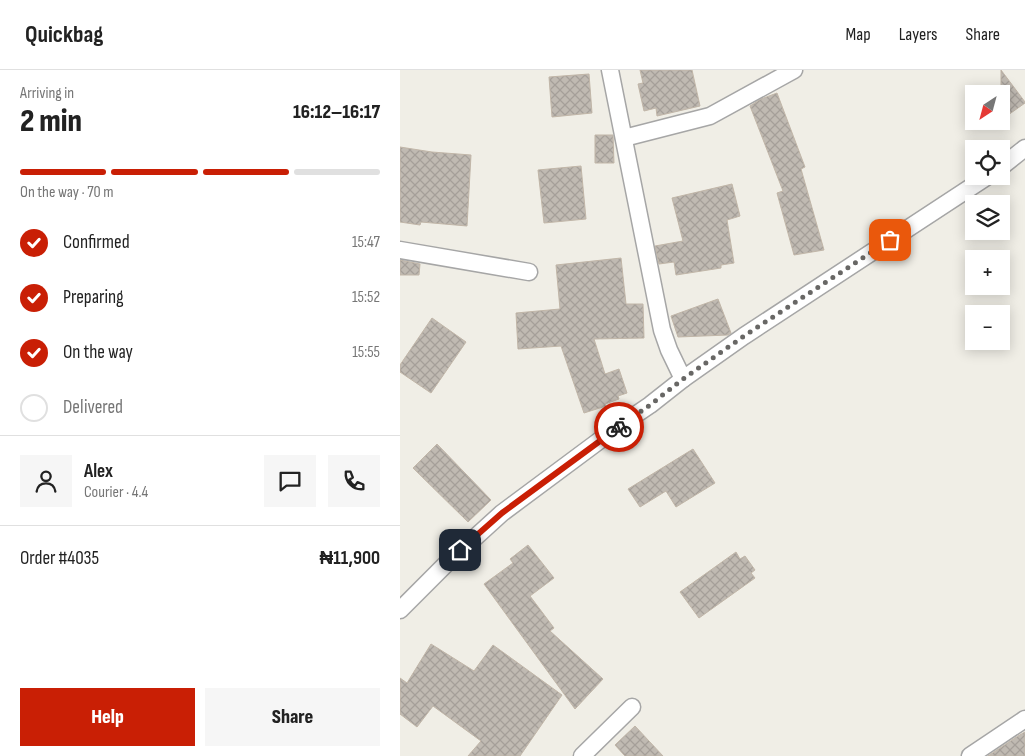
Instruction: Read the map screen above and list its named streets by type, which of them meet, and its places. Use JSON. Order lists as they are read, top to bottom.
{
  "north": "bottom left",
  "page": {
    "header": "Quickbag",
    "nav": ["Map", "Layers", "Share"],
    "heading": ["2 min", "Arriving in", "16:12–16:17"],
    "panel": [
      "Alex",
      "Courier · 4.4",
      "Order #4035",
      "₦11,900"
    ],
    "map_buttons": ["+", "−"],
    "bar": "On the way · 70 m",
    "list": [
      ["Confirmed", "15:47"],
      ["Preparing", "15:52"],
      ["On the way", "15:55"],
      "Delivered"
    ],
    "buttons": ["Help", "Share"]
  }
}
